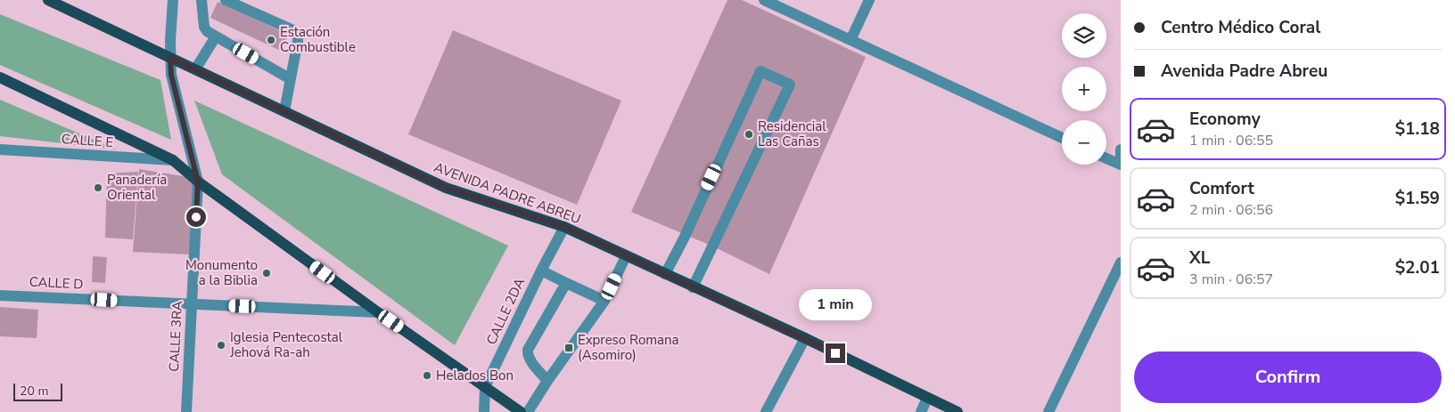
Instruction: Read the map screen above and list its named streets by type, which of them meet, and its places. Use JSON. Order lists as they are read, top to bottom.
{
  "streets": {
    "main road": ["AVENIDA PADRE ABREU"],
    "street": [
      "CALLE E",
      "CALLE D",
      "CALLE 2DA",
      "CALLE 3RA"
    ]
  },
  "crossings": [
    ["AVENIDA PADRE ABREU", "CALLE 2DA"],
    ["AVENIDA PADRE ABREU", "CALLE 3RA"],
    ["CALLE D", "CALLE 3RA"]
  ],
  "places": {
    "other": [
      "Estación Combustible",
      "Residencial Las Cañas",
      "Panadería Oriental",
      "Monumento a la Biblia",
      "Iglesia Pentecostal Jehová Ra-ah",
      "Helados Bon"
    ],
    "transit": ["Expreso Romana (Asomiro)"]
  },
  "scale_bar": "20 m",
  "page": {
    "banner": ["Centro Médico Coral", "Avenida Padre Abreu"],
    "map_buttons": ["+", "−"],
    "list": [
      {
        "name": "Economy",
        "note": "1 min · 06:55",
        "value": "$1.18"
      },
      {
        "name": "Comfort",
        "note": "2 min · 06:56",
        "value": "$1.59"
      },
      {
        "name": "XL",
        "note": "3 min · 06:57",
        "value": "$2.01"
      }
    ],
    "bubble": "1 min",
    "buttons": "Confirm",
    "scale": "20 m"
  }
}
